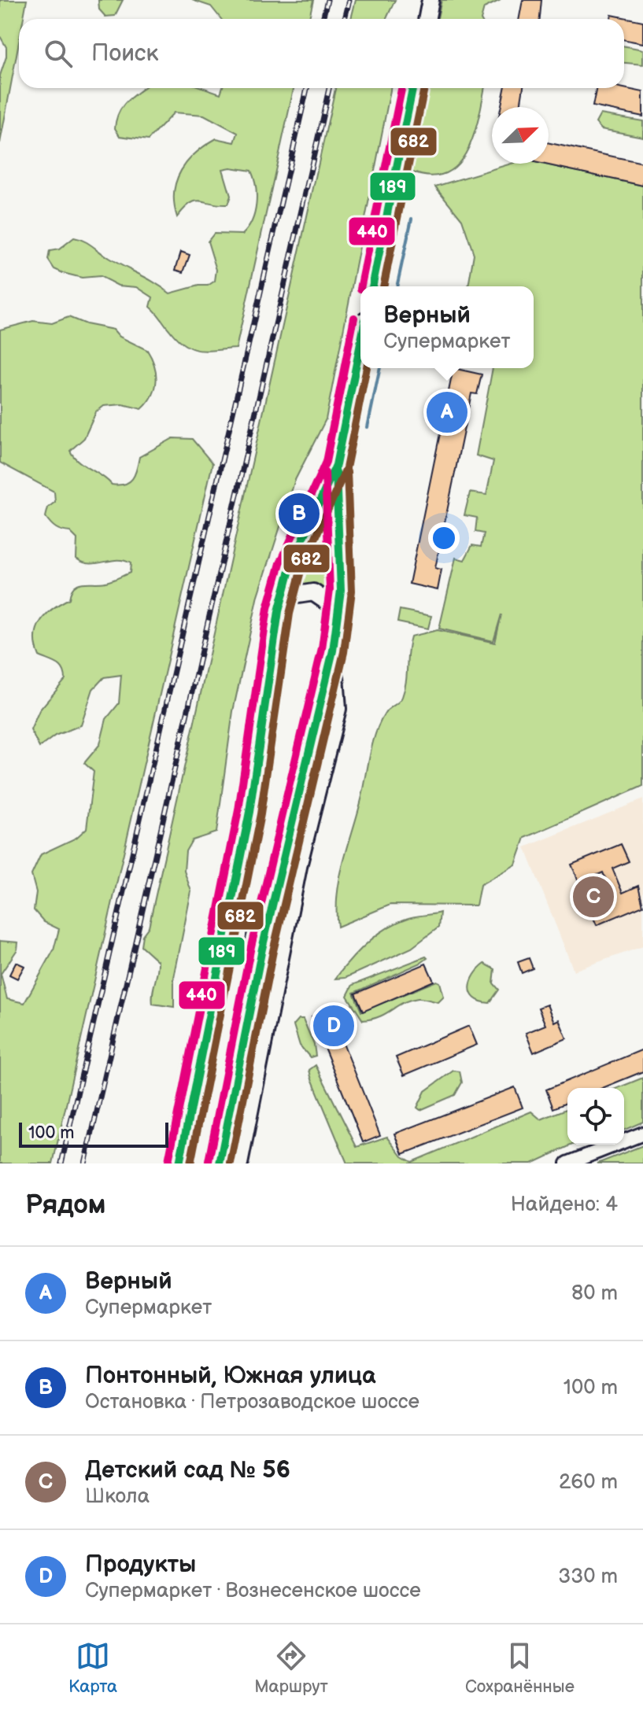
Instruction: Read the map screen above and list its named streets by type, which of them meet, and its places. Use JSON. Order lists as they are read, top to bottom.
{
  "lines": ["transit line 189", "transit line 682", "transit line 440"],
  "scale_bar": "100 m",
  "north": "top right",
  "page": {
    "search": "Поиск",
    "popup": ["Верный", "Супермаркет"],
    "pins": [
      "A",
      "B",
      "C",
      "D"
    ],
    "scale": "100 m",
    "heading": ["Рядом", "Найдено: 4"],
    "list": [
      {
        "mark": "A",
        "name": "Верный",
        "note": "Супермаркет",
        "value": "80 m"
      },
      {
        "mark": "B",
        "name": "Понтонный, Южная улица",
        "note": "Остановка · Петрозаводское шоссе",
        "value": "100 m"
      },
      {
        "mark": "C",
        "name": "Детский сад № 56",
        "note": "Школа",
        "value": "260 m"
      },
      {
        "mark": "D",
        "name": "Продукты",
        "note": "Супермаркет · Вознесенское шоссе",
        "value": "330 m"
      }
    ],
    "nav": ["Карта", "Маршрут", "Сохранённые"]
  }
}
